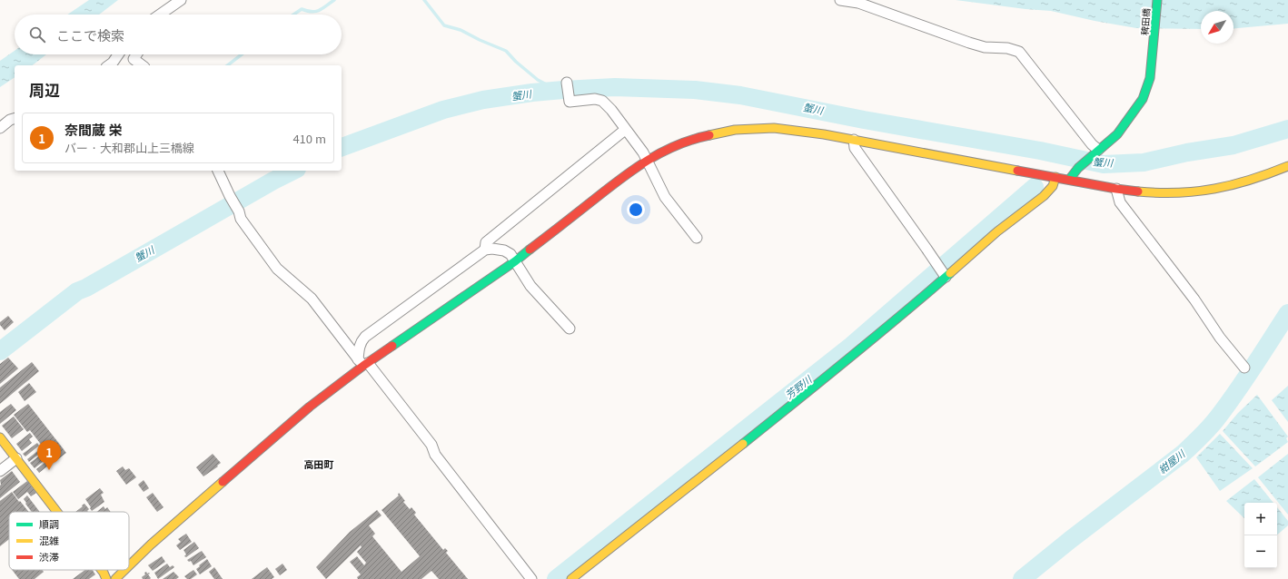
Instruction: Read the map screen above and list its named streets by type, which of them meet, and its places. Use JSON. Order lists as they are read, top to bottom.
{
  "streets": {
    "street": ["稗田橋"]
  },
  "districts": ["高田町"],
  "water": ["蟹川", "芳野川", "紺屋川"],
  "legend": ["順調", "混雑", "渋滞"],
  "north": "bottom left",
  "page": {
    "search": "ここで検索",
    "heading": "周辺",
    "list": [
      {
        "mark": "1",
        "name": "奈間蔵 栄",
        "note": "バー · 大和郡山上三橋線",
        "value": "410 m"
      }
    ],
    "pins": "1",
    "map_buttons": ["+", "−"]
  }
}
